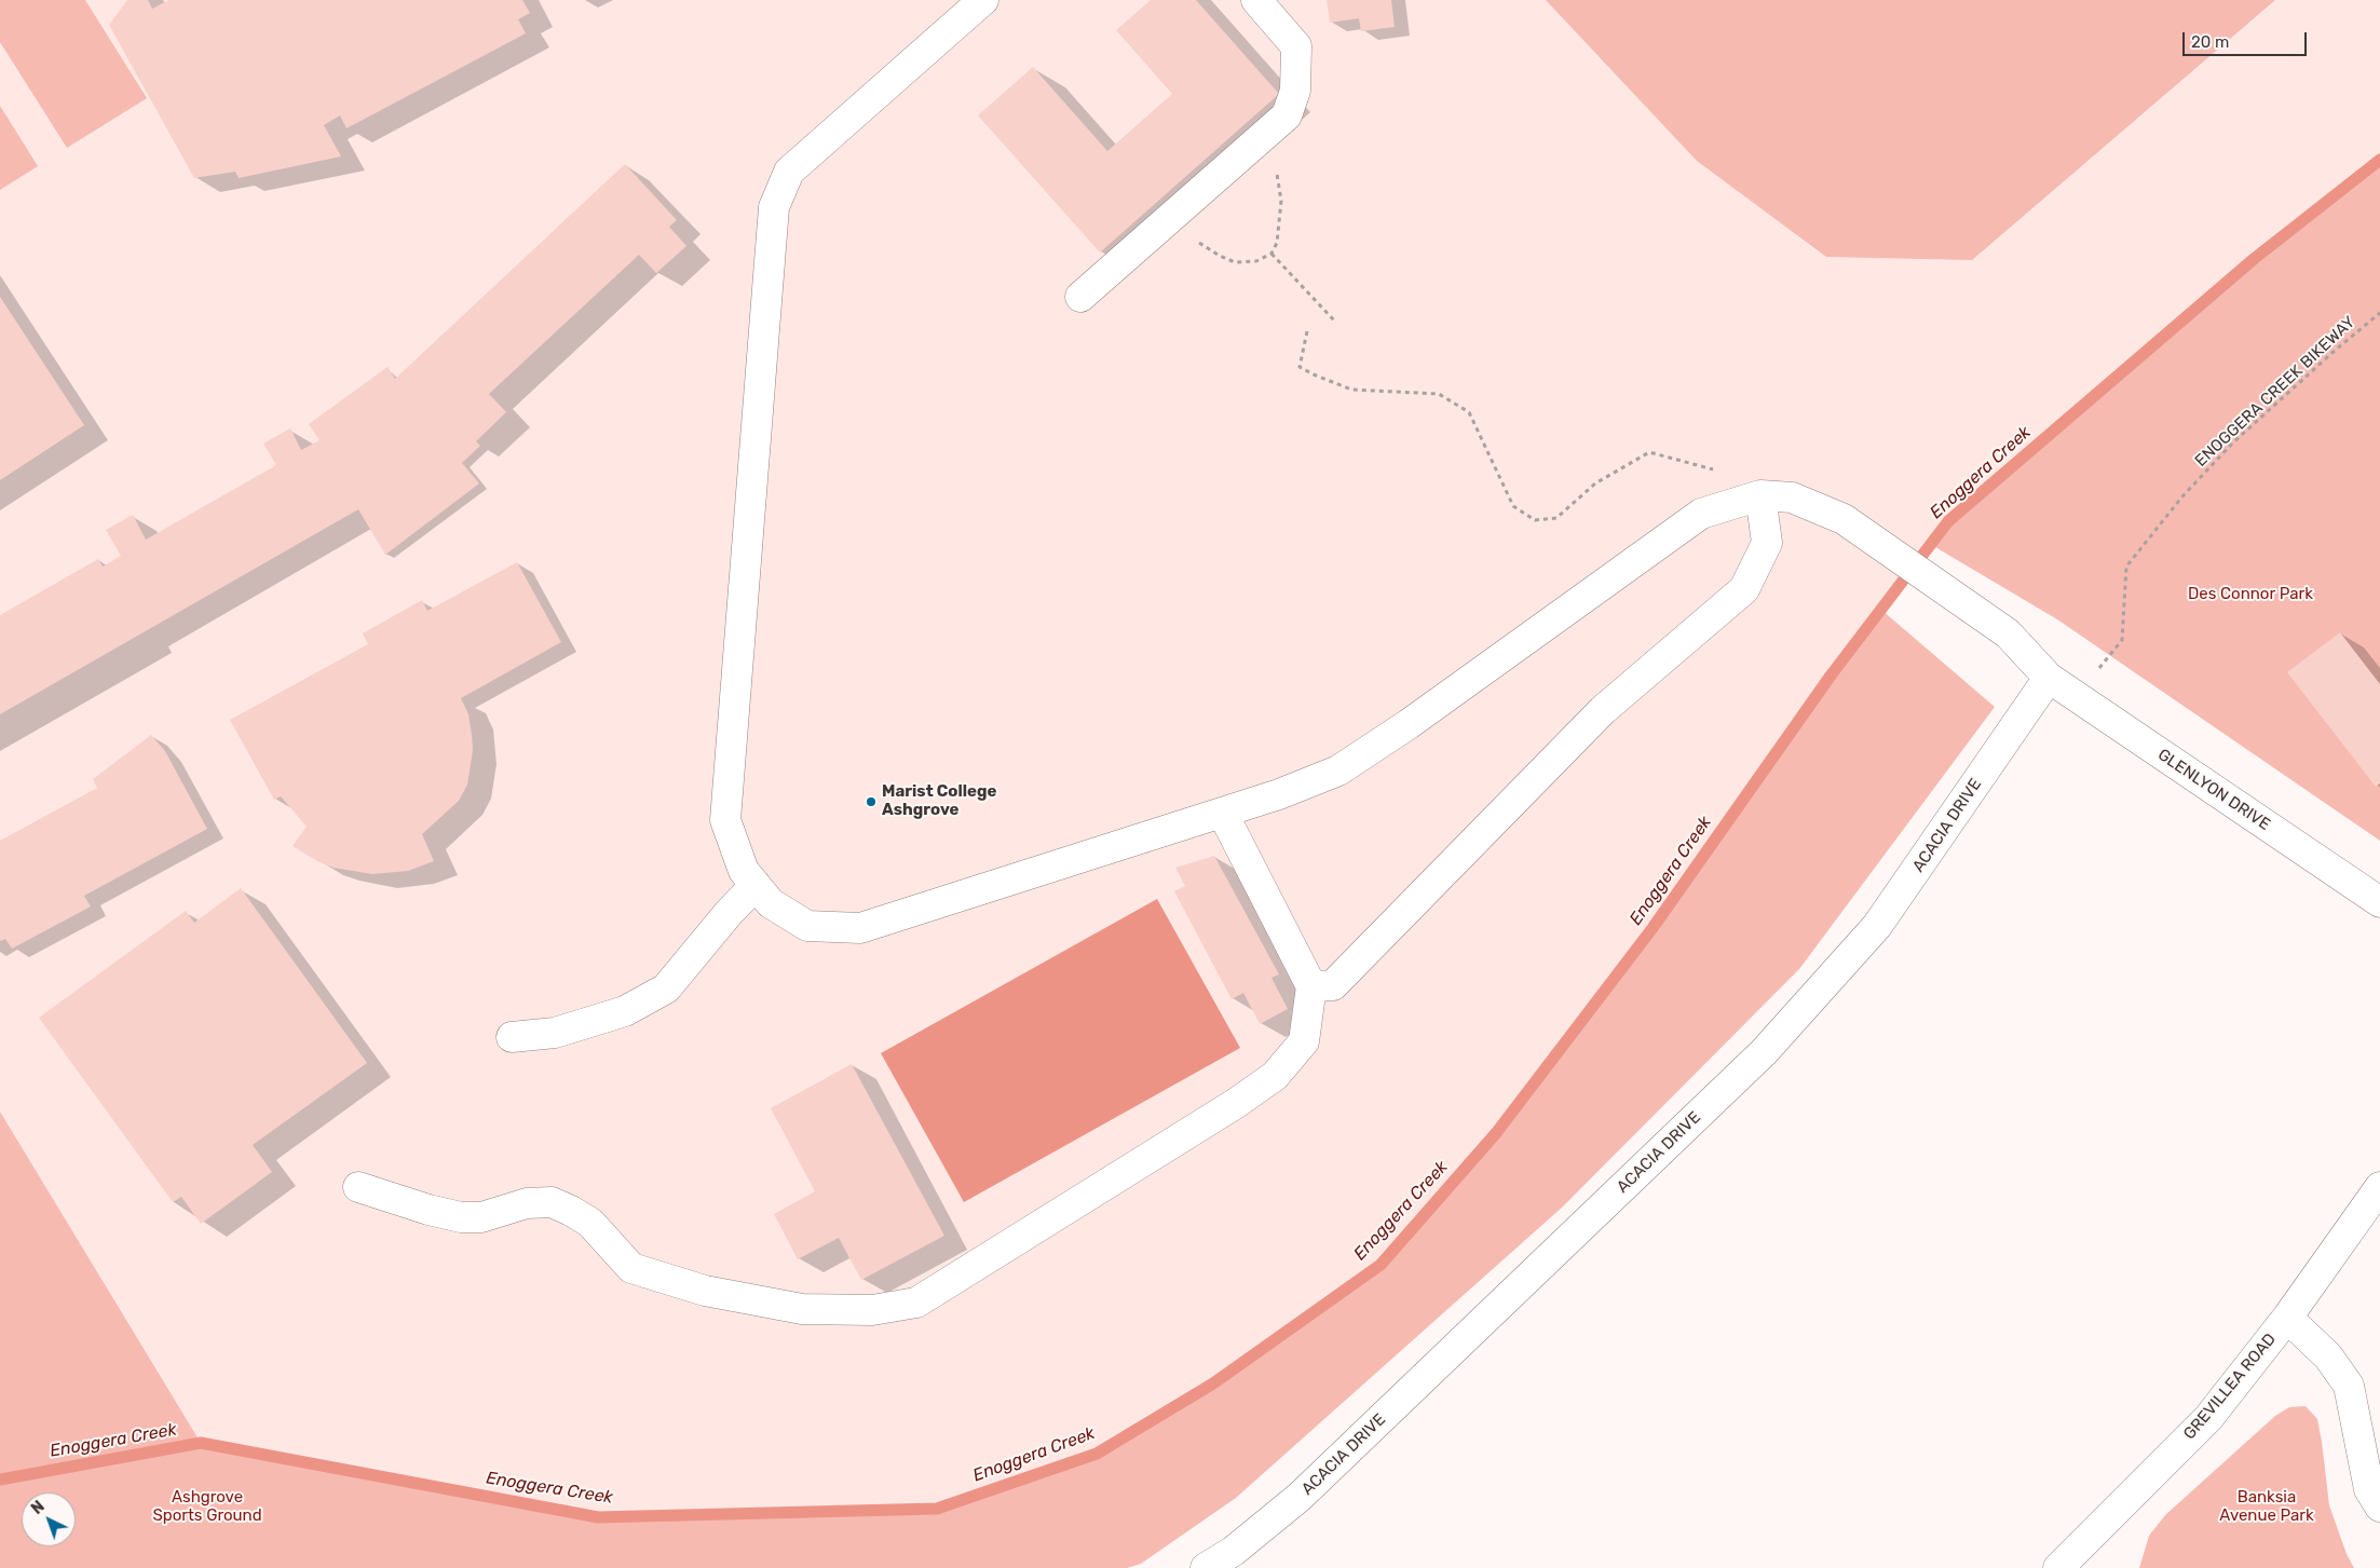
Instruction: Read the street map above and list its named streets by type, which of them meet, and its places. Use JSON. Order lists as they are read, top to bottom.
{
  "streets": {
    "street": ["GLENLYON DRIVE", "ACACIA DRIVE", "GREVILLEA ROAD"],
    "path": ["ENOGGERA CREEK BIKEWAY"]
  },
  "crossings": [
    ["ENOGGERA CREEK BIKEWAY", "GLENLYON DRIVE"],
    ["ENOGGERA CREEK BIKEWAY", "ACACIA DRIVE"],
    ["GLENLYON DRIVE", "ACACIA DRIVE"]
  ],
  "water": ["Enoggera Creek"],
  "parks": ["Des Connor Park", "Ashgrove Sports Ground", "Banksia Avenue Park"],
  "places": ["Marist College Ashgrove"],
  "scale_bar": "20 m",
  "north": "top left"
}
